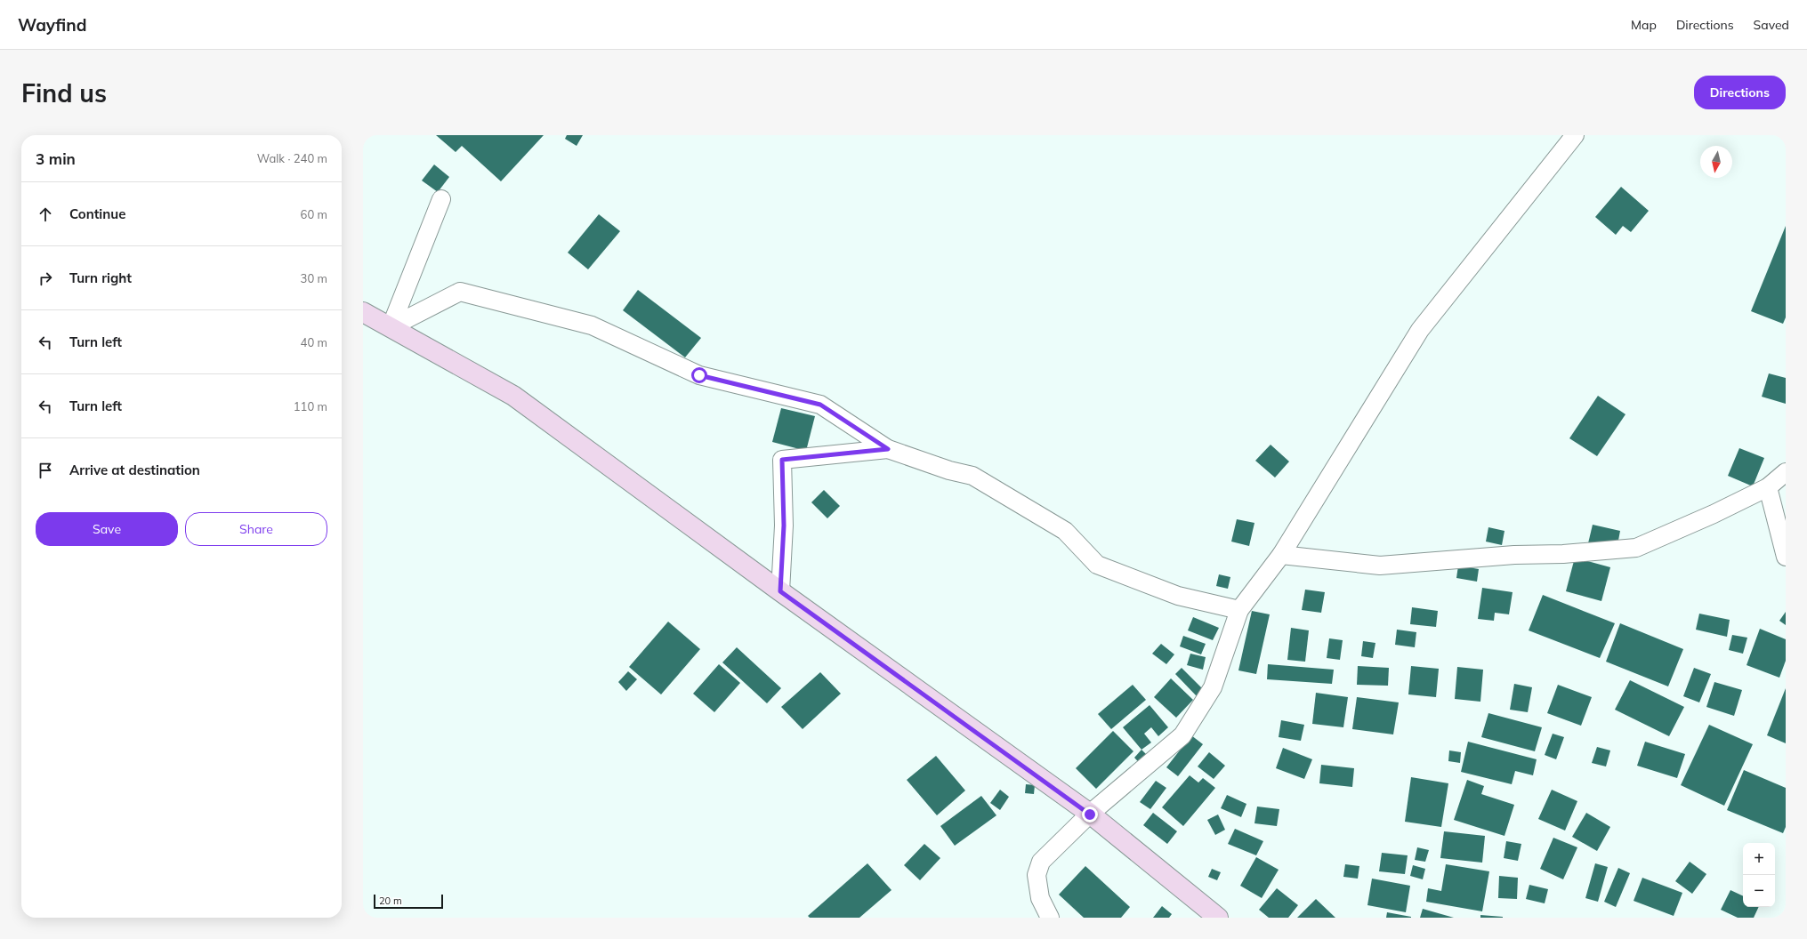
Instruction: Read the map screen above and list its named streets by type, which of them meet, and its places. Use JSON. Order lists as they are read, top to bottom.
{
  "scale_bar": "20 m",
  "north": "bottom",
  "page": {
    "header": "Wayfind",
    "nav": ["Map", "Directions", "Saved"],
    "buttons": [
      "Directions",
      ["Save", "Share"]
    ],
    "title": "Find us",
    "heading": ["3 min", "Walk · 240 m"],
    "list": [
      ["Continue", "60 m"],
      ["Turn right", "30 m"],
      ["Turn left", "40 m"],
      ["Turn left", "110 m"],
      "Arrive at destination"
    ],
    "map_buttons": ["+", "−"],
    "scale": "20 m"
  }
}
